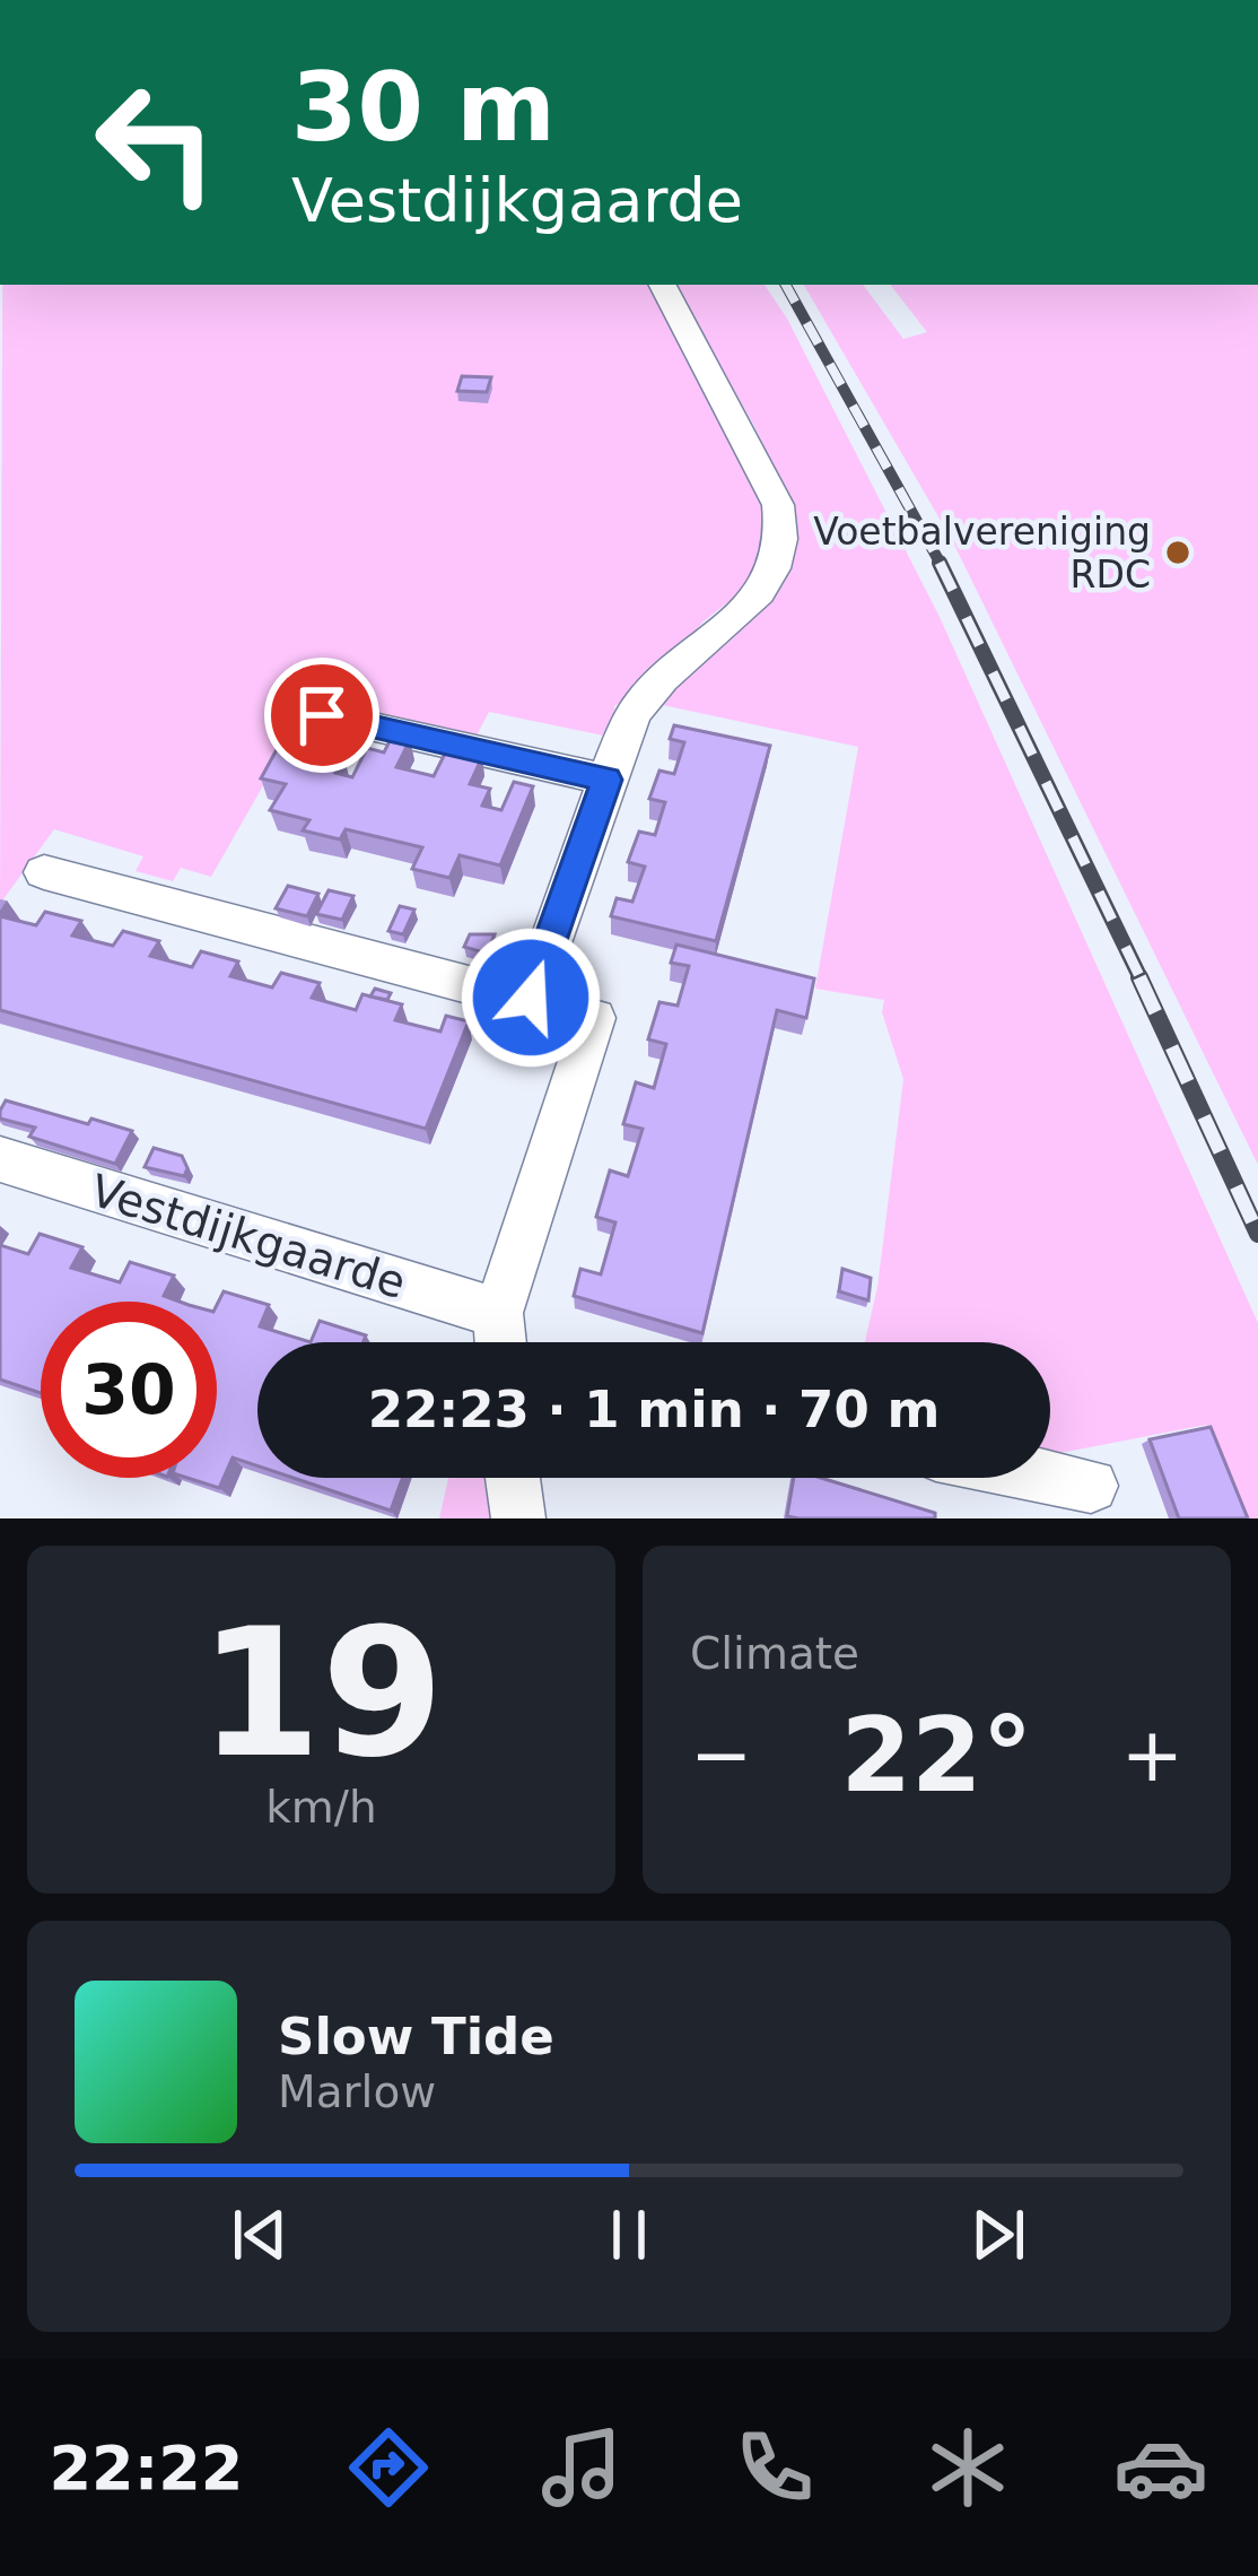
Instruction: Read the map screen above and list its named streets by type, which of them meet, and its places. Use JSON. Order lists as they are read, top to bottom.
{
  "streets": {
    "street": ["Vestdijkgaarde"]
  },
  "places": ["Voetbalvereniging RDC"],
  "page": {
    "turn": ["30 m", "Vestdijkgaarde"],
    "limit": "30",
    "trip": "22:23 · 1 min · 70 m",
    "tile": [
      ["19", "km/h"],
      "Climate"
    ],
    "heat": ["−", "22°", "+"],
    "song": ["Slow Tide", "Marlow"],
    "tabs": "22:22"
  }
}
